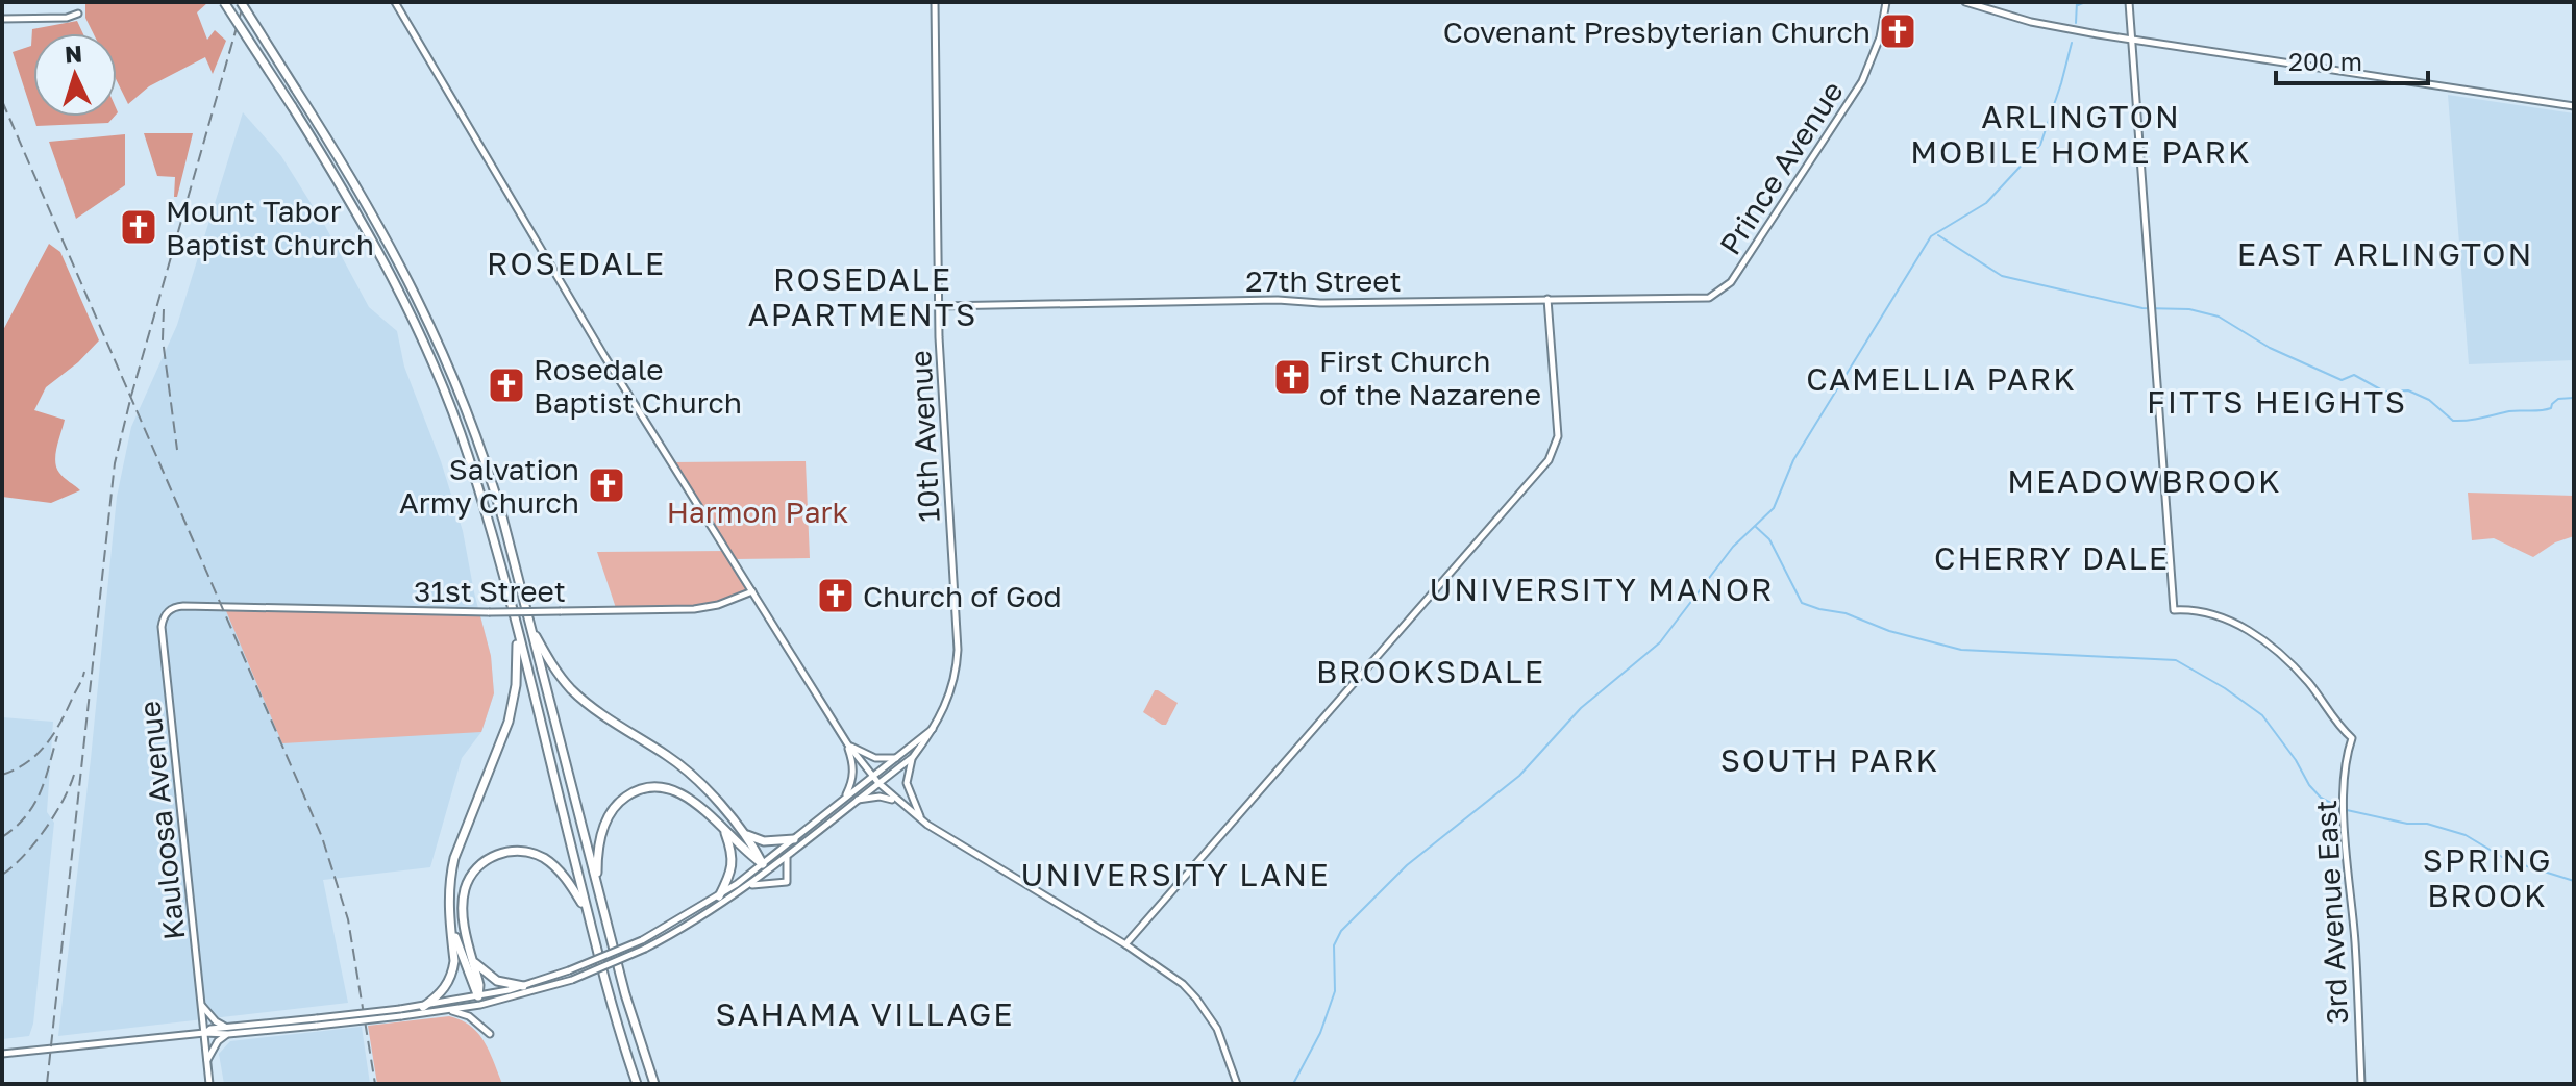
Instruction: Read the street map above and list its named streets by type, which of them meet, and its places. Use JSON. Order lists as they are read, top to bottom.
{
  "streets": {
    "main road": [
      "Prince Avenue",
      "27th Street",
      "10th Avenue",
      "31st Street",
      "Kauloosa Avenue",
      "3rd Avenue East"
    ]
  },
  "crossings": [
    ["Prince Avenue", "27th Street"],
    ["27th Street", "10th Avenue"],
    ["31st Street", "Kauloosa Avenue"]
  ],
  "districts": [
    "ARLINGTON MOBILE HOME PARK",
    "EAST ARLINGTON",
    "ROSEDALE",
    "ROSEDALE APARTMENTS",
    "CAMELLIA PARK",
    "FITTS HEIGHTS",
    "MEADOWBROOK",
    "CHERRY DALE",
    "UNIVERSITY MANOR",
    "BROOKSDALE",
    "SOUTH PARK",
    "SPRING BROOK",
    "UNIVERSITY LANE",
    "SAHAMA VILLAGE"
  ],
  "parks": ["Harmon Park"],
  "places": {
    "church": [
      "Covenant Presbyterian Church",
      "Mount Tabor Baptist Church",
      "First Church of the Nazarene",
      "Rosedale Baptist Church",
      "Salvation Army Church",
      "Church of God"
    ]
  },
  "scale_bar": "200 m",
  "north": "top"
}
